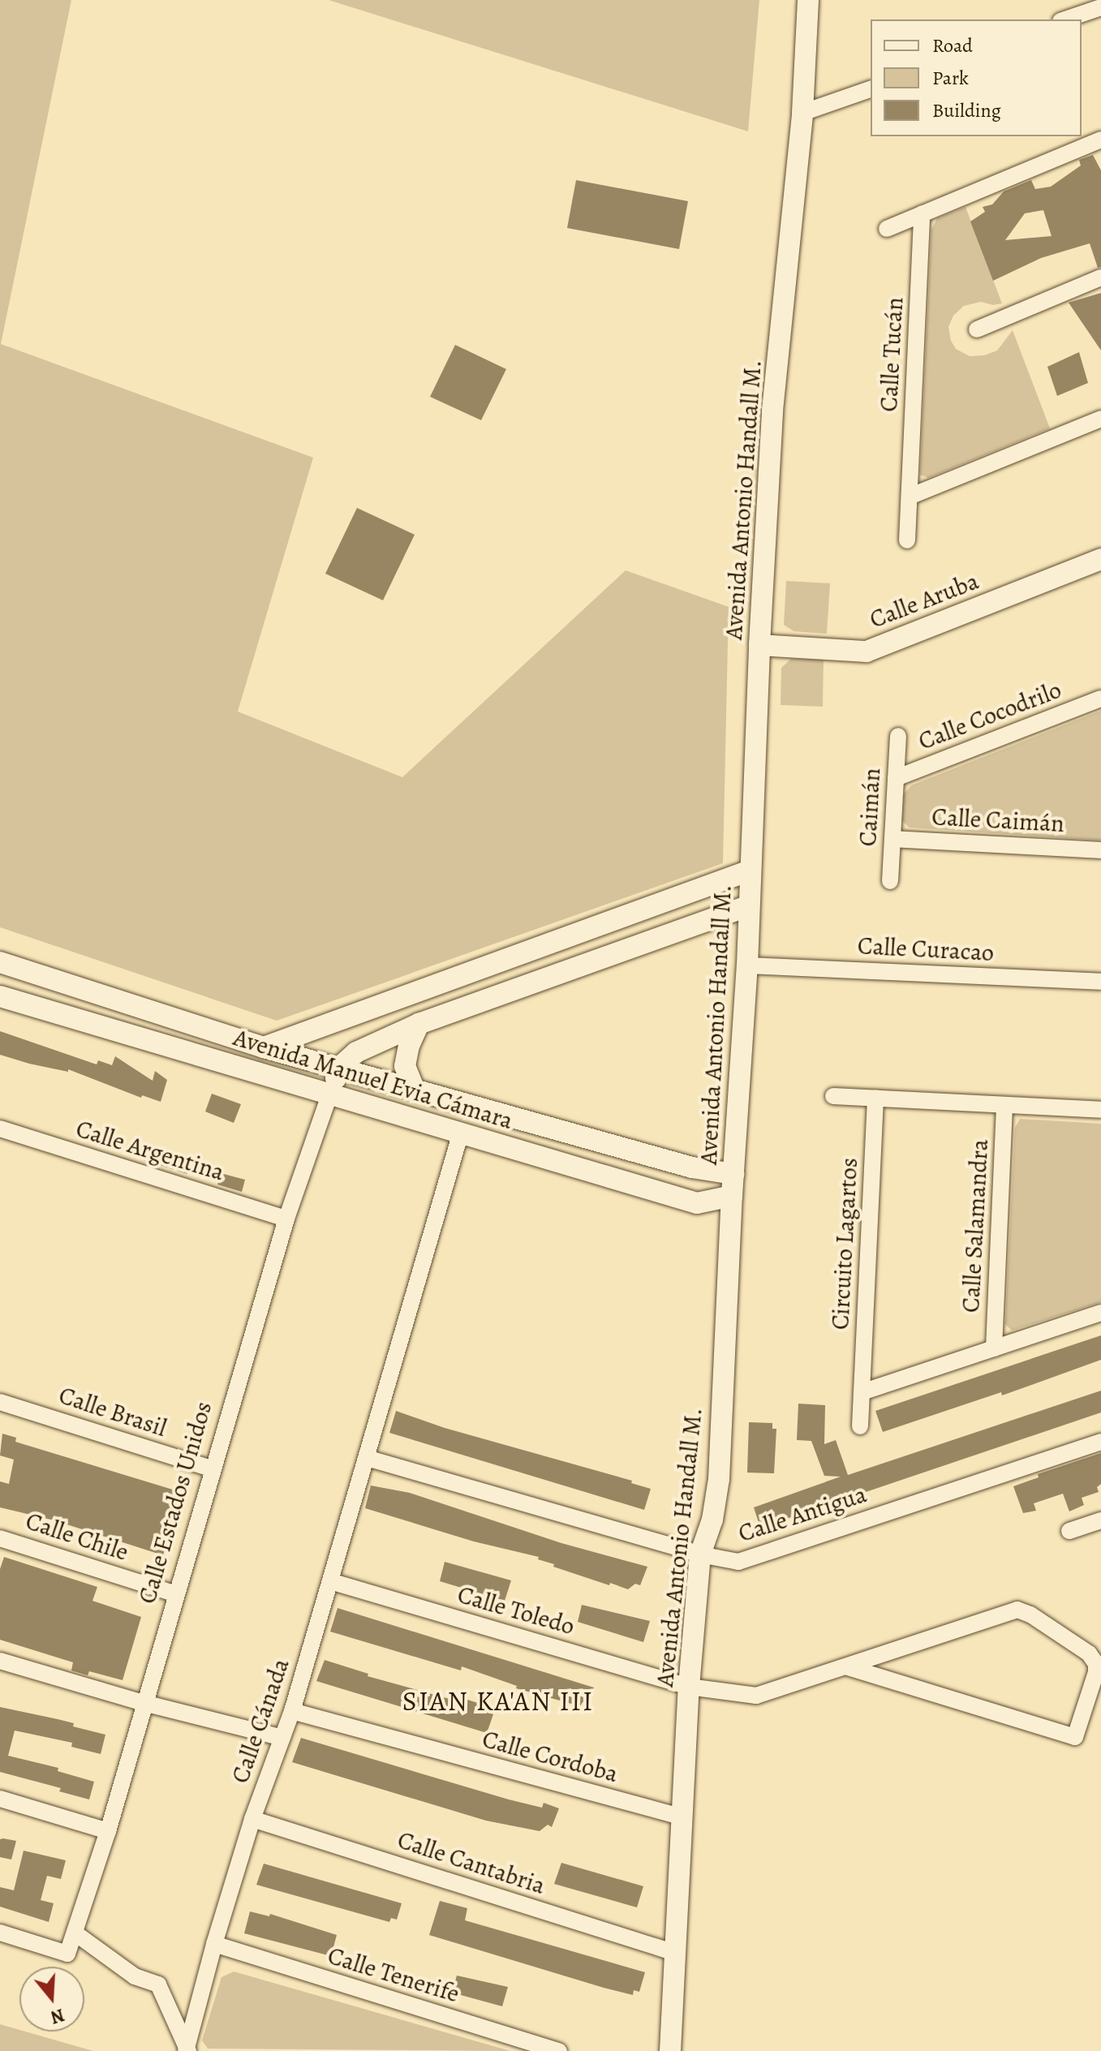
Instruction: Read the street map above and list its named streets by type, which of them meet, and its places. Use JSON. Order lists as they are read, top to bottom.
{
  "streets": {
    "street": [
      "Calle Tucán",
      "Avenida Antonio Handall M.",
      "Calle Aruba",
      "Calle Cocodrilo",
      "Caimán",
      "Calle Caimán",
      "Calle Curacao",
      "Avenida Manuel Evia Cámara",
      "Calle Argentina",
      "Calle Salamandra",
      "Circuito Lagartos",
      "Calle Brasil",
      "Calle Estados Unidos",
      "Calle Antigua",
      "Calle Chile",
      "Calle Toledo",
      "Calle Cánada",
      "Calle Cordoba",
      "Calle Cantabria",
      "Calle Tenerife"
    ]
  },
  "crossings": [
    ["Avenida Antonio Handall M.", "Calle Aruba"],
    ["Avenida Antonio Handall M.", "Calle Curacao"],
    ["Avenida Antonio Handall M.", "Avenida Manuel Evia Cámara"],
    ["Avenida Antonio Handall M.", "Calle Antigua"],
    ["Avenida Antonio Handall M.", "Calle Toledo"],
    ["Avenida Antonio Handall M.", "Calle Cordoba"],
    ["Avenida Antonio Handall M.", "Calle Cantabria"],
    ["Calle Cocodrilo", "Caimán"],
    ["Caimán", "Calle Caimán"],
    ["Avenida Manuel Evia Cámara", "Calle Estados Unidos"],
    ["Avenida Manuel Evia Cámara", "Calle Cánada"],
    ["Calle Argentina", "Calle Estados Unidos"],
    ["Calle Brasil", "Calle Estados Unidos"],
    ["Calle Estados Unidos", "Calle Chile"],
    ["Calle Antigua", "Calle Cánada"],
    ["Calle Toledo", "Calle Cánada"],
    ["Calle Cánada", "Calle Cordoba"],
    ["Calle Cánada", "Calle Cantabria"],
    ["Calle Cánada", "Calle Tenerife"]
  ],
  "districts": ["SIAN KA'AN III"],
  "legend": ["Road", "Park", "Building"],
  "north": "bottom"
}
